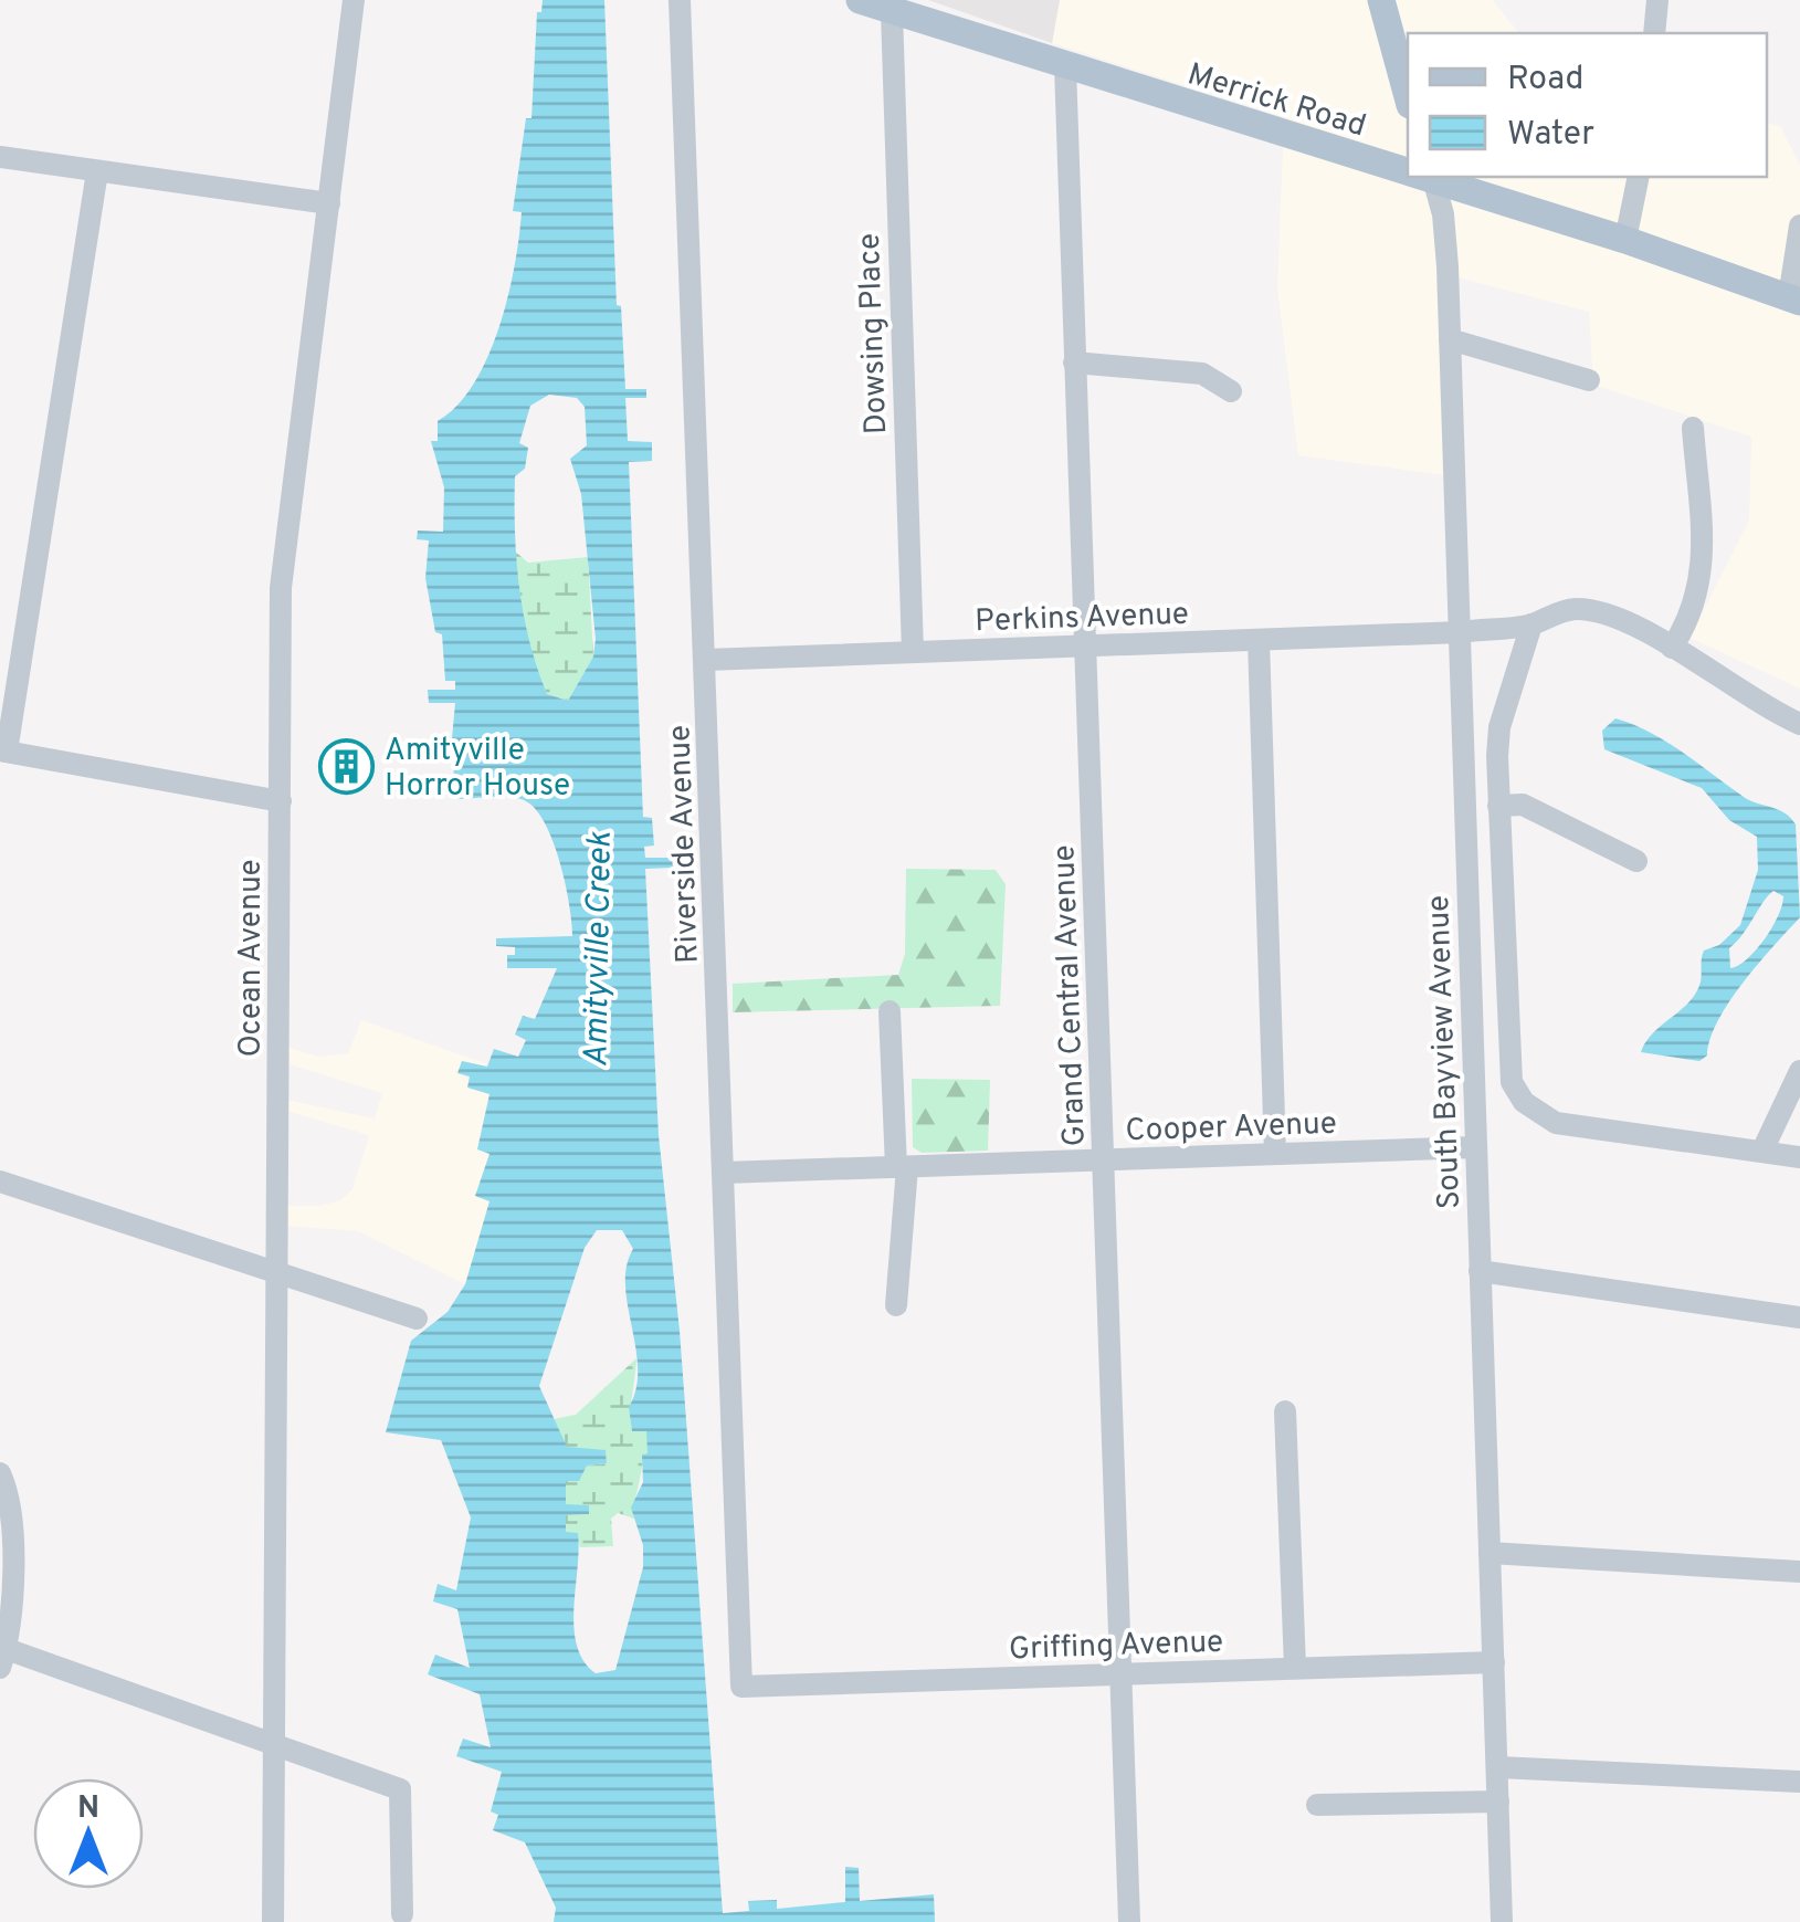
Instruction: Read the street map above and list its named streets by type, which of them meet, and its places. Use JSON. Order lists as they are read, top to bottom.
{
  "streets": {
    "main road": ["Merrick Road"],
    "street": [
      "Dowsing Place",
      "Perkins Avenue",
      "Riverside Avenue",
      "Ocean Avenue",
      "Grand Central Avenue",
      "South Bayview Avenue",
      "Cooper Avenue",
      "Griffing Avenue"
    ]
  },
  "crossings": [
    ["Merrick Road", "Dowsing Place"],
    ["Merrick Road", "Grand Central Avenue"],
    ["Merrick Road", "South Bayview Avenue"],
    ["Dowsing Place", "Perkins Avenue"],
    ["Perkins Avenue", "Riverside Avenue"],
    ["Perkins Avenue", "Grand Central Avenue"],
    ["Perkins Avenue", "South Bayview Avenue"],
    ["Riverside Avenue", "Cooper Avenue"],
    ["Riverside Avenue", "Griffing Avenue"],
    ["Grand Central Avenue", "Cooper Avenue"],
    ["Grand Central Avenue", "Griffing Avenue"],
    ["South Bayview Avenue", "Cooper Avenue"],
    ["South Bayview Avenue", "Griffing Avenue"]
  ],
  "water": ["Amityville Creek"],
  "places": {
    "building": ["Amityville Horror House"]
  },
  "legend": ["Road", "Water"],
  "north": "top"
}
